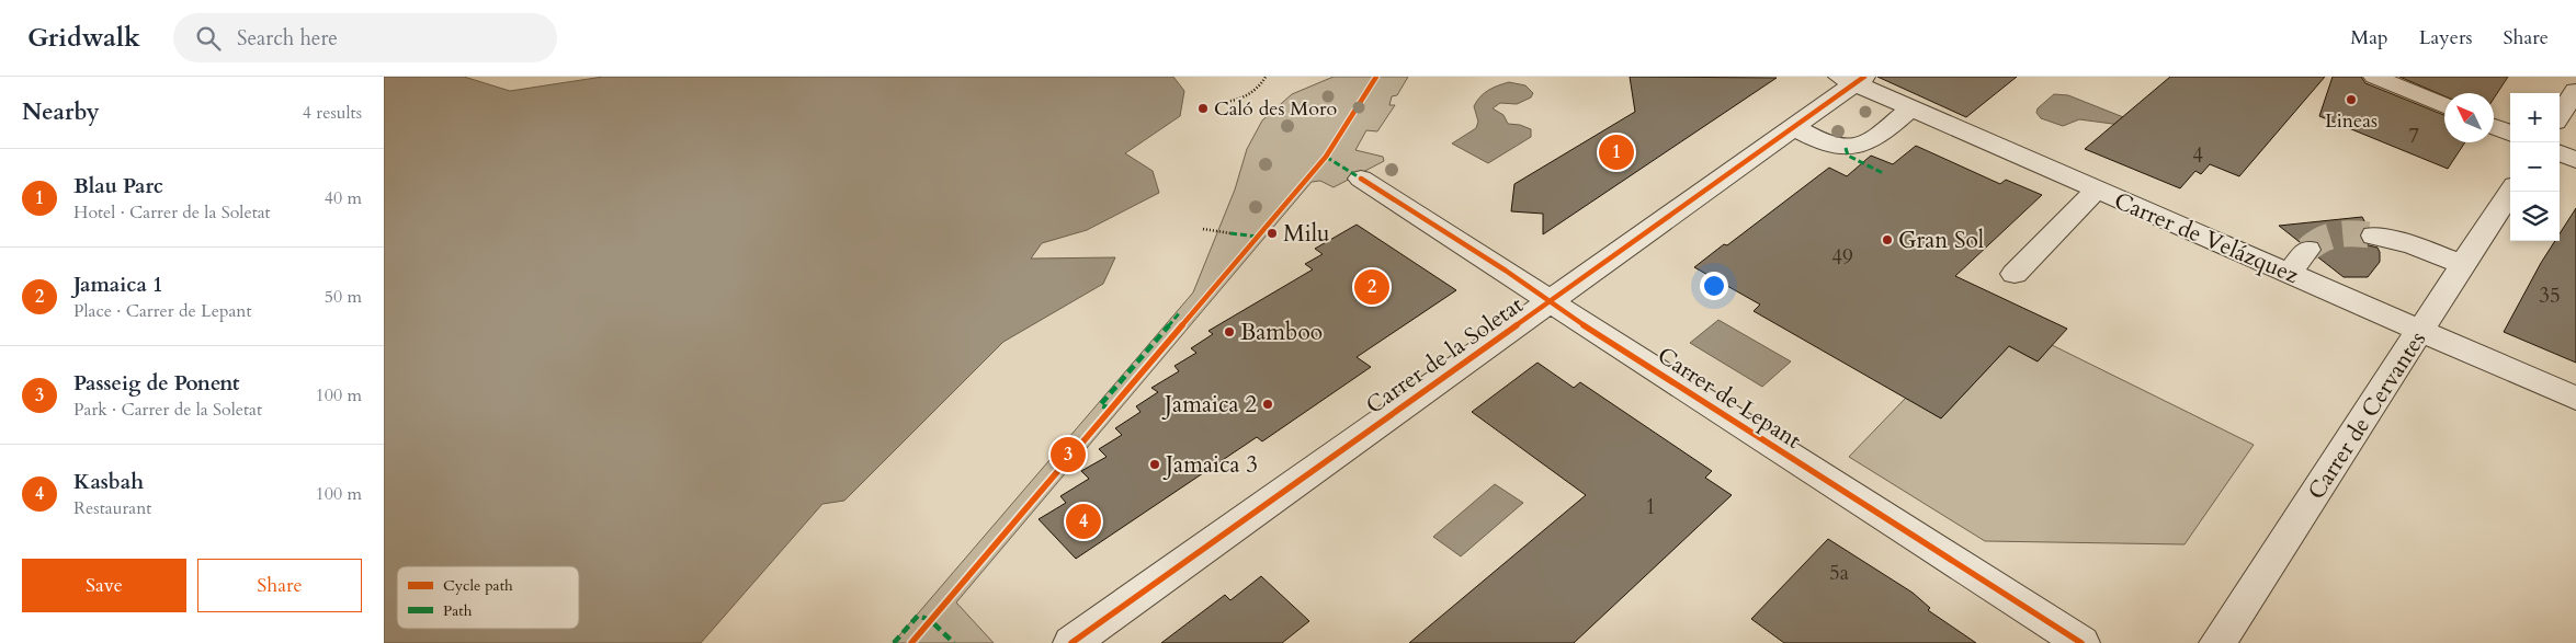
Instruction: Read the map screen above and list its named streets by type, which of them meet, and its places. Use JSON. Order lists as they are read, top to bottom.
{
  "streets": {
    "street": [
      "Carrer de Velázquez",
      "Carrer de la Soletat",
      "Carrer de Lepant",
      "Carrer de Cervantes"
    ]
  },
  "crossings": [
    ["Carrer de Velázquez", "Carrer de la Soletat"],
    ["Carrer de Velázquez", "Carrer de Cervantes"],
    ["Carrer de la Soletat", "Carrer de Lepant"]
  ],
  "places": [
    "Lineas",
    "Caló des Moro",
    "Milu",
    "Gran Sol",
    "Bamboo",
    "Jamaica 2",
    "Jamaica 3"
  ],
  "house_numbers": [
    "7",
    "4",
    "49",
    "35",
    "1",
    "5a"
  ],
  "legend": ["Cycle path", "Path"],
  "north": "top left",
  "page": {
    "header": "Gridwalk",
    "search": "Search here",
    "nav": ["Map", "Layers", "Share"],
    "heading": ["Nearby", "4 results"],
    "map_buttons": ["+", "−"],
    "pins": [
      "1",
      "2",
      "3",
      "4"
    ],
    "list": [
      {
        "mark": "1",
        "name": "Blau Parc",
        "note": "Hotel · Carrer de la Soletat",
        "value": "40 m"
      },
      {
        "mark": "2",
        "name": "Jamaica 1",
        "note": "Place · Carrer de Lepant",
        "value": "50 m"
      },
      {
        "mark": "3",
        "name": "Passeig de Ponent",
        "note": "Park · Carrer de la Soletat",
        "value": "100 m"
      },
      {
        "mark": "4",
        "name": "Kasbah",
        "note": "Restaurant",
        "value": "100 m"
      }
    ],
    "buttons": ["Save", "Share"]
  }
}
